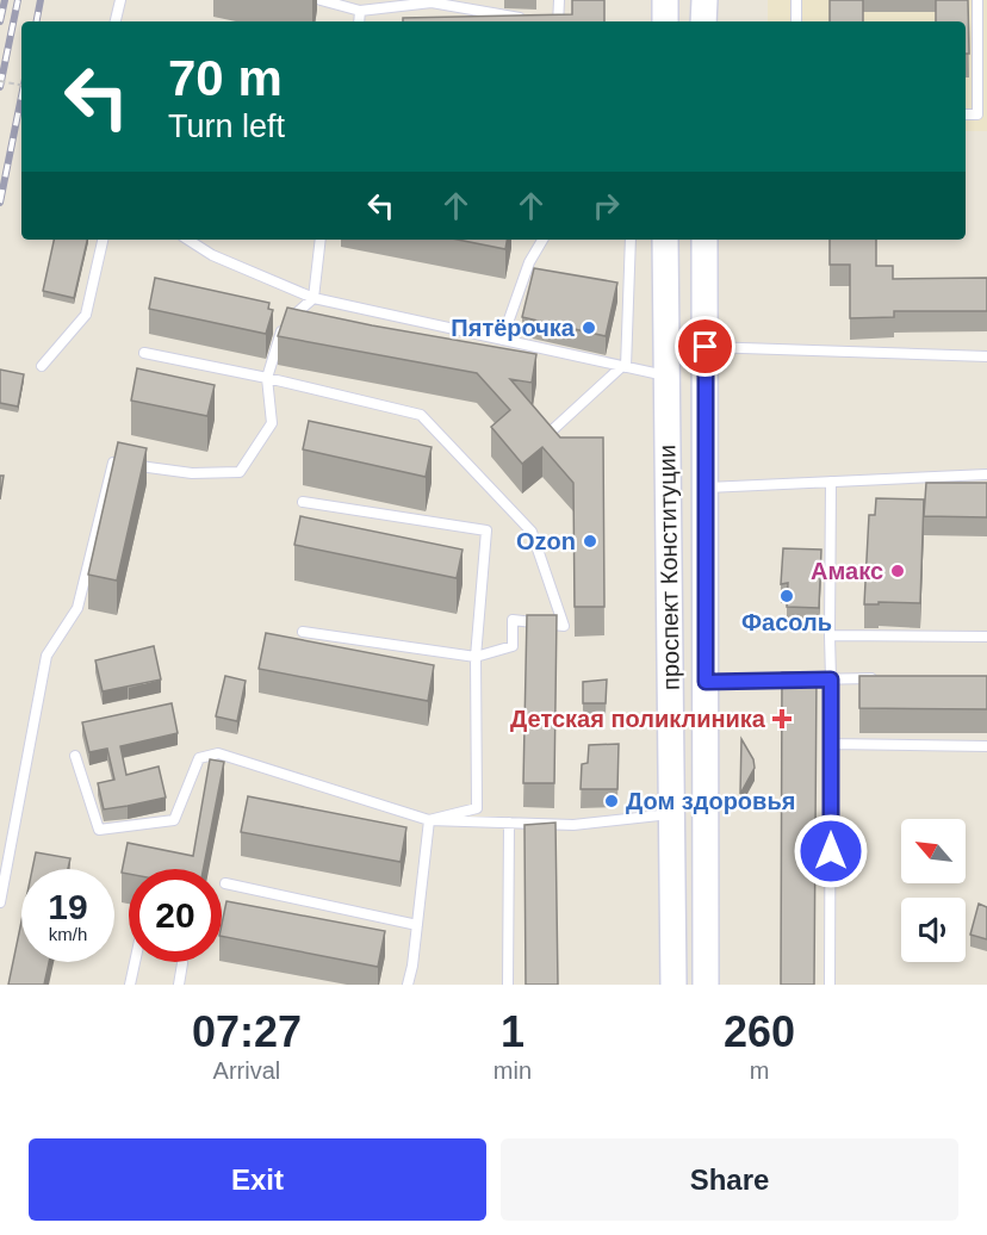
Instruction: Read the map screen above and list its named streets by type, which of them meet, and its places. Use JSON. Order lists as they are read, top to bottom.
{
  "streets": {
    "main road": ["проспект Конституции"]
  },
  "places": {
    "other": [
      "Пятёрочка",
      "Ozon",
      "Амакс",
      "Фасоль",
      "Дом здоровья"
    ],
    "health": ["Детская поликлиника"]
  },
  "north": "top left",
  "page": {
    "turn": ["70 m", "Turn left"],
    "speed": "19 km/h",
    "limit": "20",
    "eta": [
      "07:27",
      "Arrival",
      "1",
      "min",
      "260",
      "m"
    ],
    "buttons": ["Exit", "Share"]
  }
}
